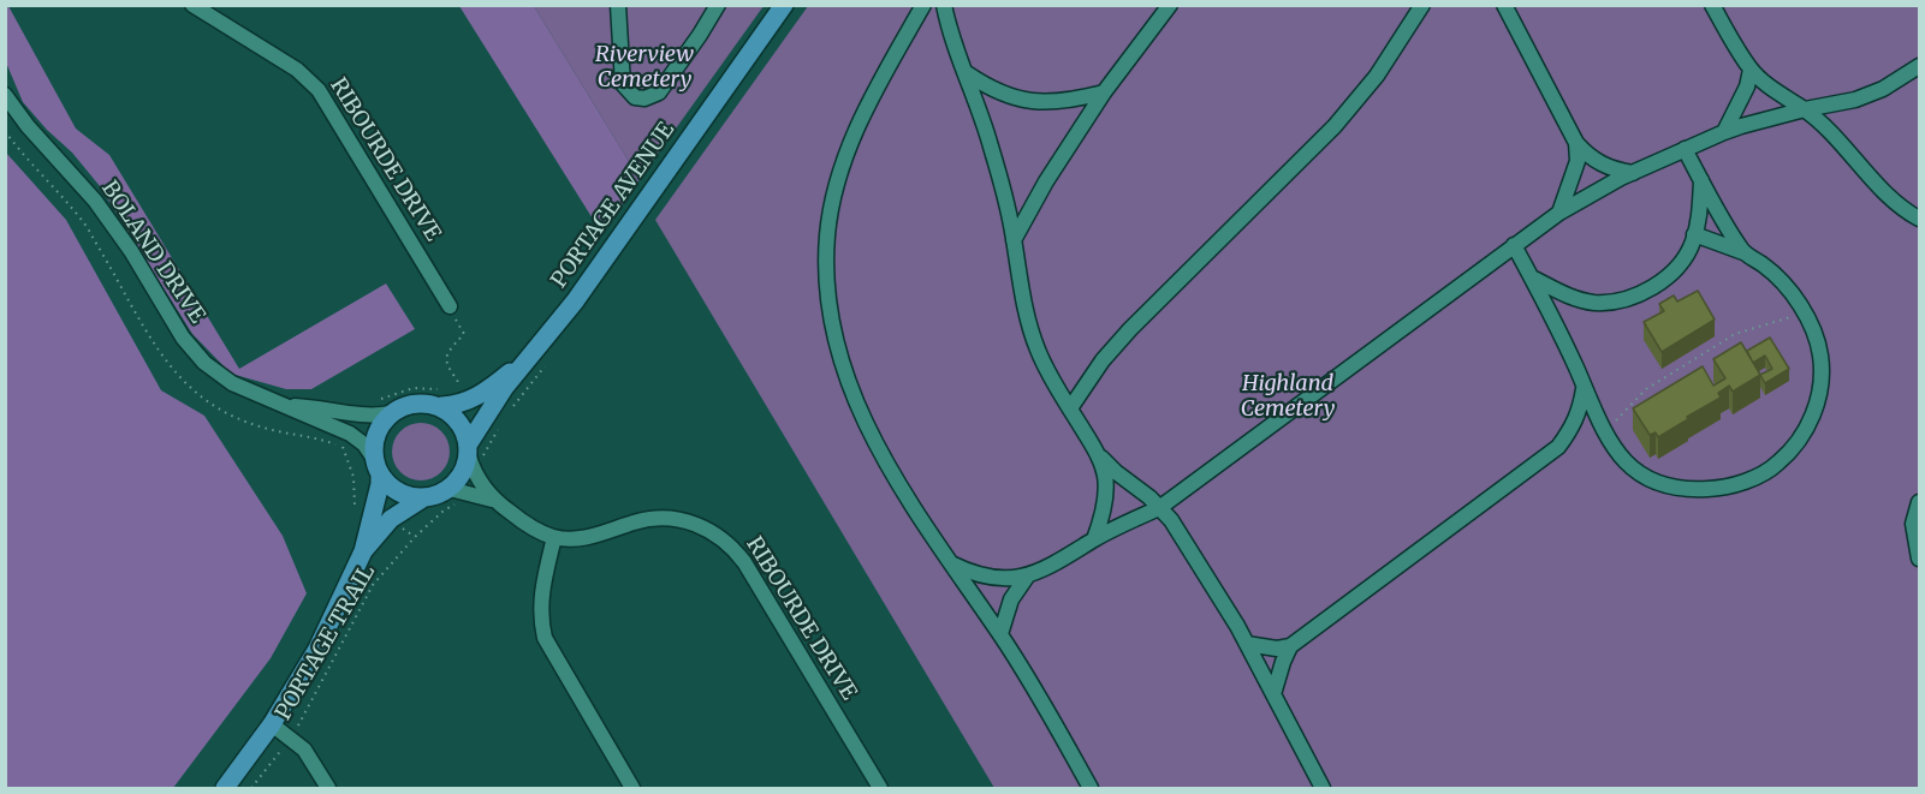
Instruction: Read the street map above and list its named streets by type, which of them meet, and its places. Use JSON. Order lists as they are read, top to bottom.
{
  "streets": {
    "main road": ["PORTAGE AVENUE"],
    "street": ["RIBOURDE DRIVE", "BOLAND DRIVE"],
    "path": ["PORTAGE TRAIL"]
  },
  "crossings": [
    ["RIBOURDE DRIVE", "PORTAGE AVENUE"],
    ["RIBOURDE DRIVE", "BOLAND DRIVE"],
    ["RIBOURDE DRIVE", "PORTAGE TRAIL"],
    ["PORTAGE AVENUE", "BOLAND DRIVE"],
    ["PORTAGE AVENUE", "PORTAGE TRAIL"],
    ["BOLAND DRIVE", "PORTAGE TRAIL"]
  ],
  "parks": ["Riverview Cemetery", "Highland Cemetery"]
}
